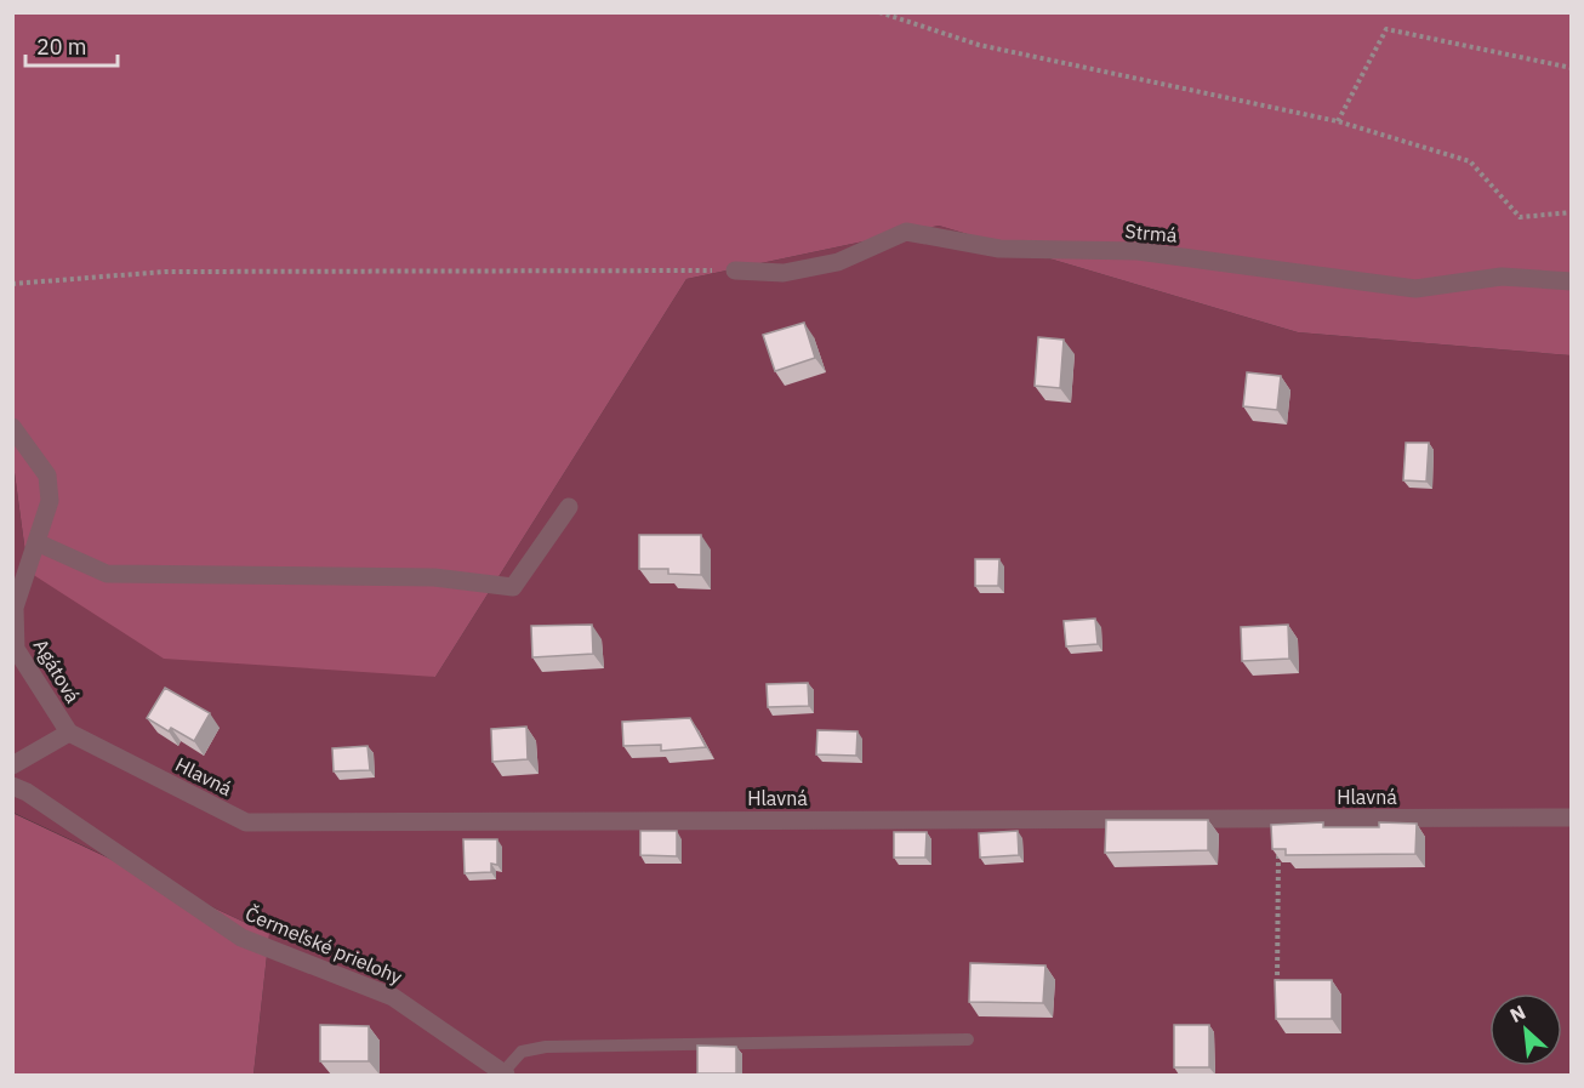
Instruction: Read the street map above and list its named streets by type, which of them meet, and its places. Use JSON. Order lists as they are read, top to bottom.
{
  "streets": {
    "street": [
      "Strmá",
      "Agátová",
      "Hlavná",
      "Čermeľské prielohy"
    ]
  },
  "crossings": [
    ["Agátová", "Hlavná"]
  ],
  "scale_bar": "20 m",
  "north": "top left"
}
